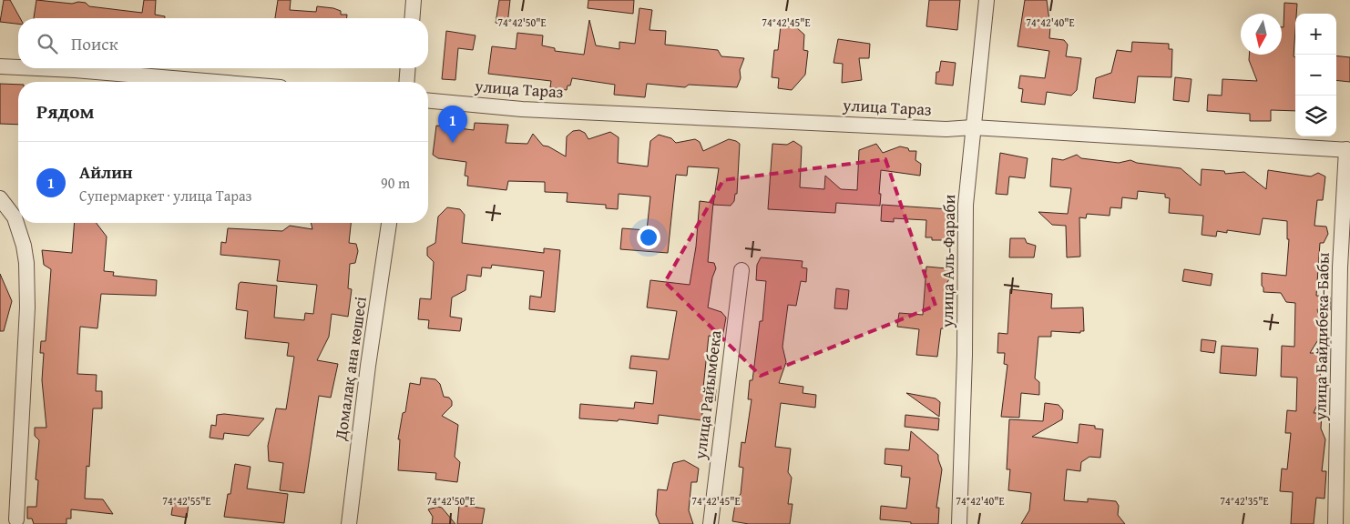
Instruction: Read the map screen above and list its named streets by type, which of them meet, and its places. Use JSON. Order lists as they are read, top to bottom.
{
  "streets": {
    "street": [
      "улица Тараз",
      "улица Аль-Фараби",
      "улица Байдибека-Бабы",
      "Домалақ ана көшесі",
      "улица Райымбека"
    ]
  },
  "crossings": [
    ["улица Тараз", "улица Аль-Фараби"],
    ["улица Тараз", "улица Байдибека-Бабы"]
  ],
  "north": "bottom",
  "page": {
    "map_buttons": ["+", "−"],
    "search": "Поиск",
    "heading": "Рядом",
    "pins": "1",
    "list": [
      {
        "mark": "1",
        "name": "Айлин",
        "note": "Супермаркет · улица Тараз",
        "value": "90 m"
      }
    ]
  },
  "coordinates": [
    "74°42'50\"E",
    "74°42'45\"E",
    "74°42'40\"E",
    "74°42'55\"E",
    "74°42'35\"E"
  ]
}
